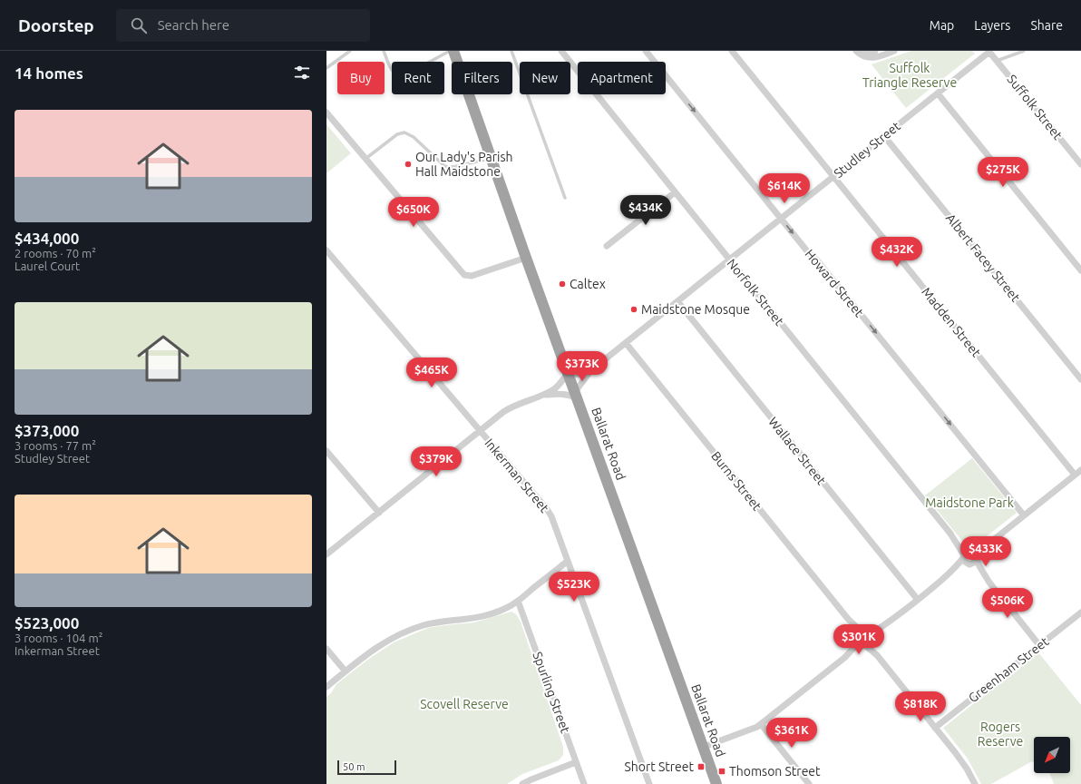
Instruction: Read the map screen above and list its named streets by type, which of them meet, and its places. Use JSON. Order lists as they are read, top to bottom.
{
  "streets": {
    "highway": ["Ballarat Road"],
    "street": [
      "Suffolk Street",
      "Studley Street",
      "Albert Facey Street",
      "Howard Street",
      "Norfolk Street",
      "Madden Street",
      "Wallace Street",
      "Inkerman Street",
      "Burns Street",
      "Greenham Street",
      "Spurling Street"
    ]
  },
  "crossings": [
    ["Suffolk Street", "Studley Street"],
    ["Studley Street", "Albert Facey Street"],
    ["Studley Street", "Howard Street"],
    ["Studley Street", "Norfolk Street"],
    ["Studley Street", "Madden Street"],
    ["Studley Street", "Ballarat Road"],
    ["Studley Street", "Wallace Street"],
    ["Studley Street", "Burns Street"],
    ["Norfolk Street", "Greenham Street"],
    ["Burns Street", "Greenham Street"]
  ],
  "one_way": ["Howard Street"],
  "parks": [
    "Suffolk Triangle Reserve",
    "Maidstone Park",
    "Scovell Reserve",
    "Rogers Reserve"
  ],
  "places": {
    "other": ["Our Lady's Parish Hall Maidstone", "Caltex", "Maidstone Mosque"],
    "transit": ["Short Street", "Thomson Street"]
  },
  "scale_bar": "50 m",
  "north": "bottom left",
  "page": {
    "header": "Doorstep",
    "search": "Search here",
    "nav": ["Map", "Layers", "Share"],
    "heading": "14 homes",
    "chip": [
      "Buy",
      "Rent",
      "Filters",
      "New",
      "Apartment"
    ],
    "list": [
      {
        "name": "$434,000",
        "note": "2 rooms · 70 m² · Laurel Court"
      },
      {
        "name": "$373,000",
        "note": "3 rooms · 77 m² · Studley Street"
      },
      {
        "name": "$523,000",
        "note": "3 rooms · 104 m² · Inkerman Street"
      }
    ],
    "price": [
      "$275K",
      "$614K",
      "$434K",
      "$650K",
      "$432K",
      "$373K",
      "$465K",
      "$379K",
      "$433K",
      "$523K",
      "$506K",
      "$301K",
      "$818K",
      "$361K"
    ],
    "scale": "50 m"
  }
}
